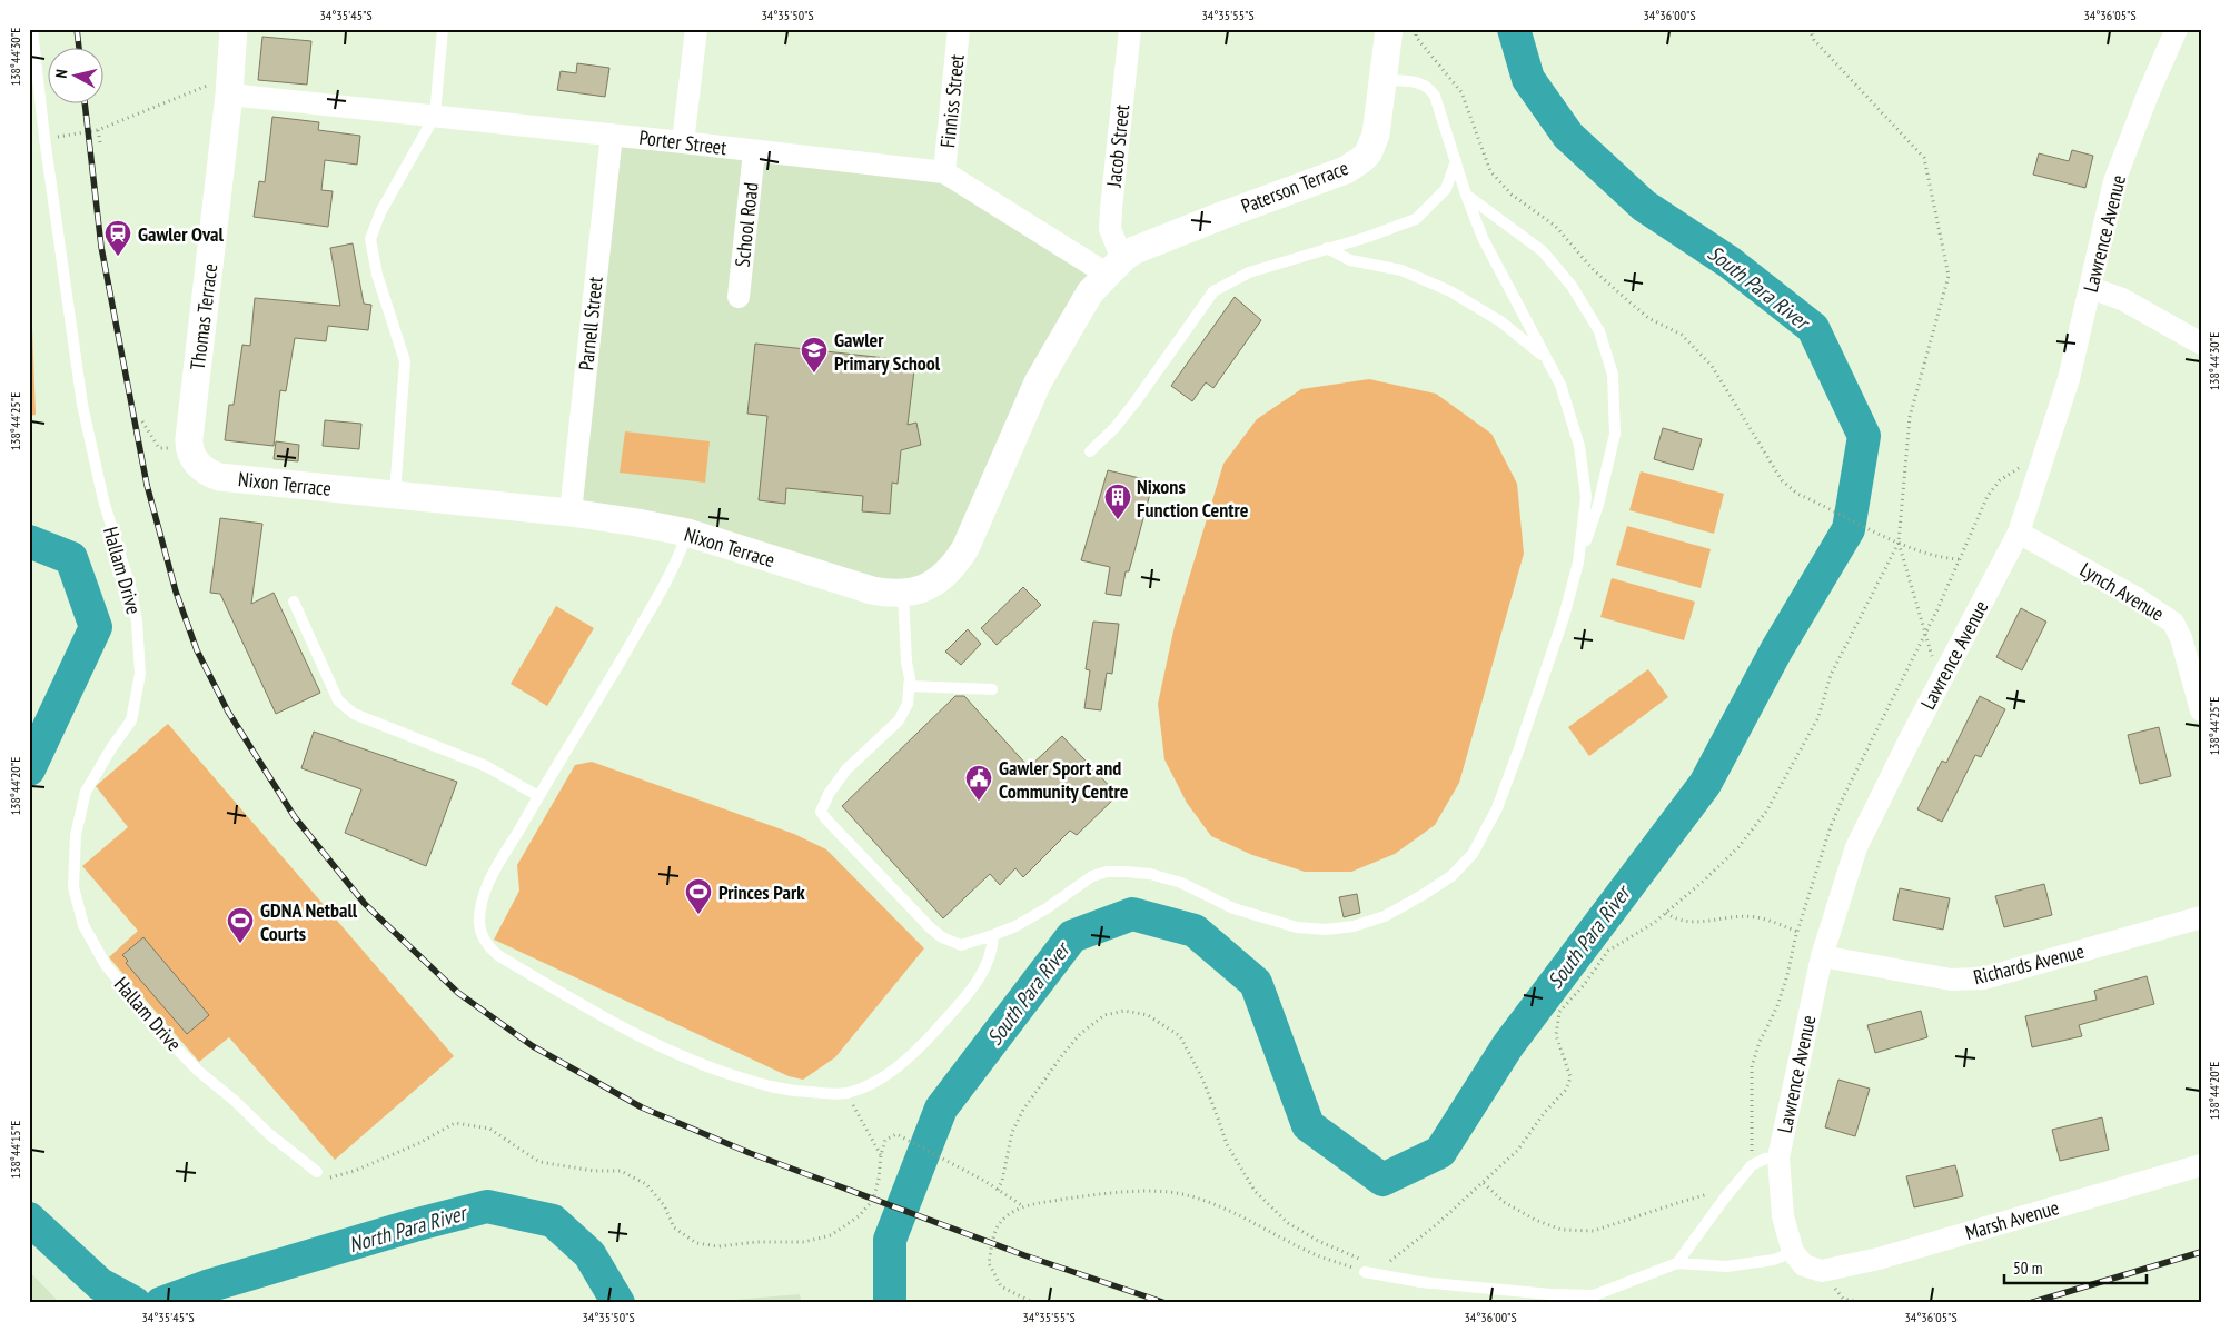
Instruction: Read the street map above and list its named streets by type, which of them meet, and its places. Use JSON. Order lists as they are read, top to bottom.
{
  "streets": {
    "street": [
      "Finniss Street",
      "Porter Street",
      "Jacob Street",
      "Paterson Terrace",
      "School Road",
      "Lawrence Avenue",
      "Thomas Terrace",
      "Parnell Street",
      "Nixon Terrace",
      "Lynch Avenue",
      "Richards Avenue",
      "Marsh Avenue"
    ],
    "lane": ["Hallam Drive"]
  },
  "crossings": [
    ["Finniss Street", "Porter Street"],
    ["Porter Street", "Jacob Street"],
    ["Porter Street", "Paterson Terrace"],
    ["Porter Street", "School Road"],
    ["Porter Street", "Thomas Terrace"],
    ["Porter Street", "Parnell Street"],
    ["Porter Street", "Nixon Terrace"],
    ["Jacob Street", "Paterson Terrace"],
    ["Jacob Street", "Nixon Terrace"],
    ["Paterson Terrace", "Nixon Terrace"],
    ["Lawrence Avenue", "Lynch Avenue"],
    ["Lawrence Avenue", "Richards Avenue"],
    ["Thomas Terrace", "Nixon Terrace"],
    ["Parnell Street", "Nixon Terrace"]
  ],
  "water": ["South Para River", "North Para River"],
  "places": {
    "station": ["Gawler Oval"],
    "school or university": ["Gawler Primary School"],
    "building": ["Nixons Function Centre"],
    "public building": ["Gawler Sport and Community Centre"],
    "sports": ["Princes Park", "GDNA Netball Courts"]
  },
  "scale_bar": "50 m",
  "north": "left",
  "coordinates": [
    "34°35'45\"S",
    "34°35'50\"S",
    "34°35'55\"S",
    "34°36'00\"S",
    "34°36'05\"S",
    "138°44'30\"E",
    "138°44'25\"E",
    "138°44'20\"E",
    "138°44'15\"E"
  ]
}
